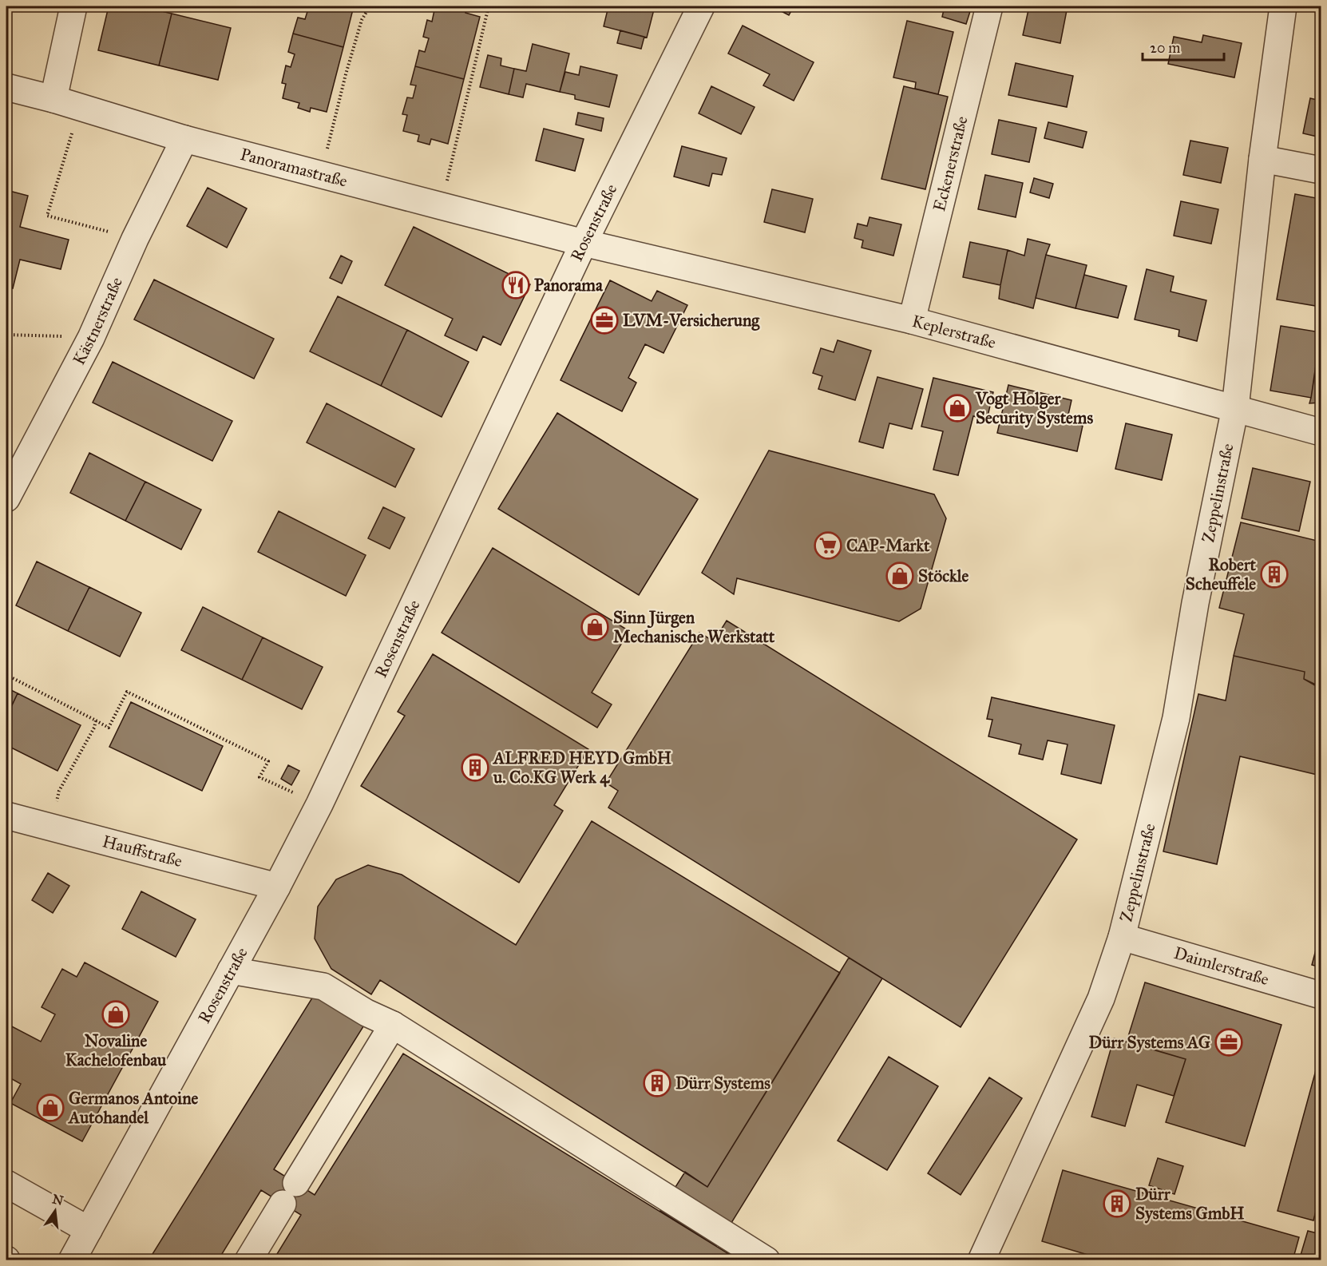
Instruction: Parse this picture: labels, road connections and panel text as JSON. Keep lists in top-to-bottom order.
{
  "streets": {
    "street": [
      "Eckenerstraße",
      "Panoramastraße",
      "Rosenstraße",
      "Kästnerstraße",
      "Keplerstraße",
      "Zeppelinstraße",
      "Hauffstraße",
      "Daimlerstraße"
    ]
  },
  "crossings": [
    ["Eckenerstraße", "Keplerstraße"],
    ["Panoramastraße", "Rosenstraße"],
    ["Panoramastraße", "Kästnerstraße"],
    ["Panoramastraße", "Keplerstraße"],
    ["Rosenstraße", "Keplerstraße"],
    ["Rosenstraße", "Hauffstraße"],
    ["Keplerstraße", "Zeppelinstraße"],
    ["Zeppelinstraße", "Daimlerstraße"]
  ],
  "places": {
    "restaurant": ["Panorama"],
    "office": ["LVM-Versicherung", "Dürr Systems AG"],
    "shop": [
      "Vogt Holger Security Systems",
      "Stöckle",
      "Sinn Jürgen Mechanische Werkstatt",
      "Novaline Kachelofenbau",
      "Germanos Antoine Autohandel"
    ],
    "supermarket": ["CAP-Markt"],
    "building": [
      "Robert Scheuffele",
      "ALFRED HEYD GmbH u. Co.KG Werk 4",
      "Dürr Systems",
      "Dürr Systems GmbH"
    ]
  },
  "scale_bar": "20 m",
  "north": "top"
}
